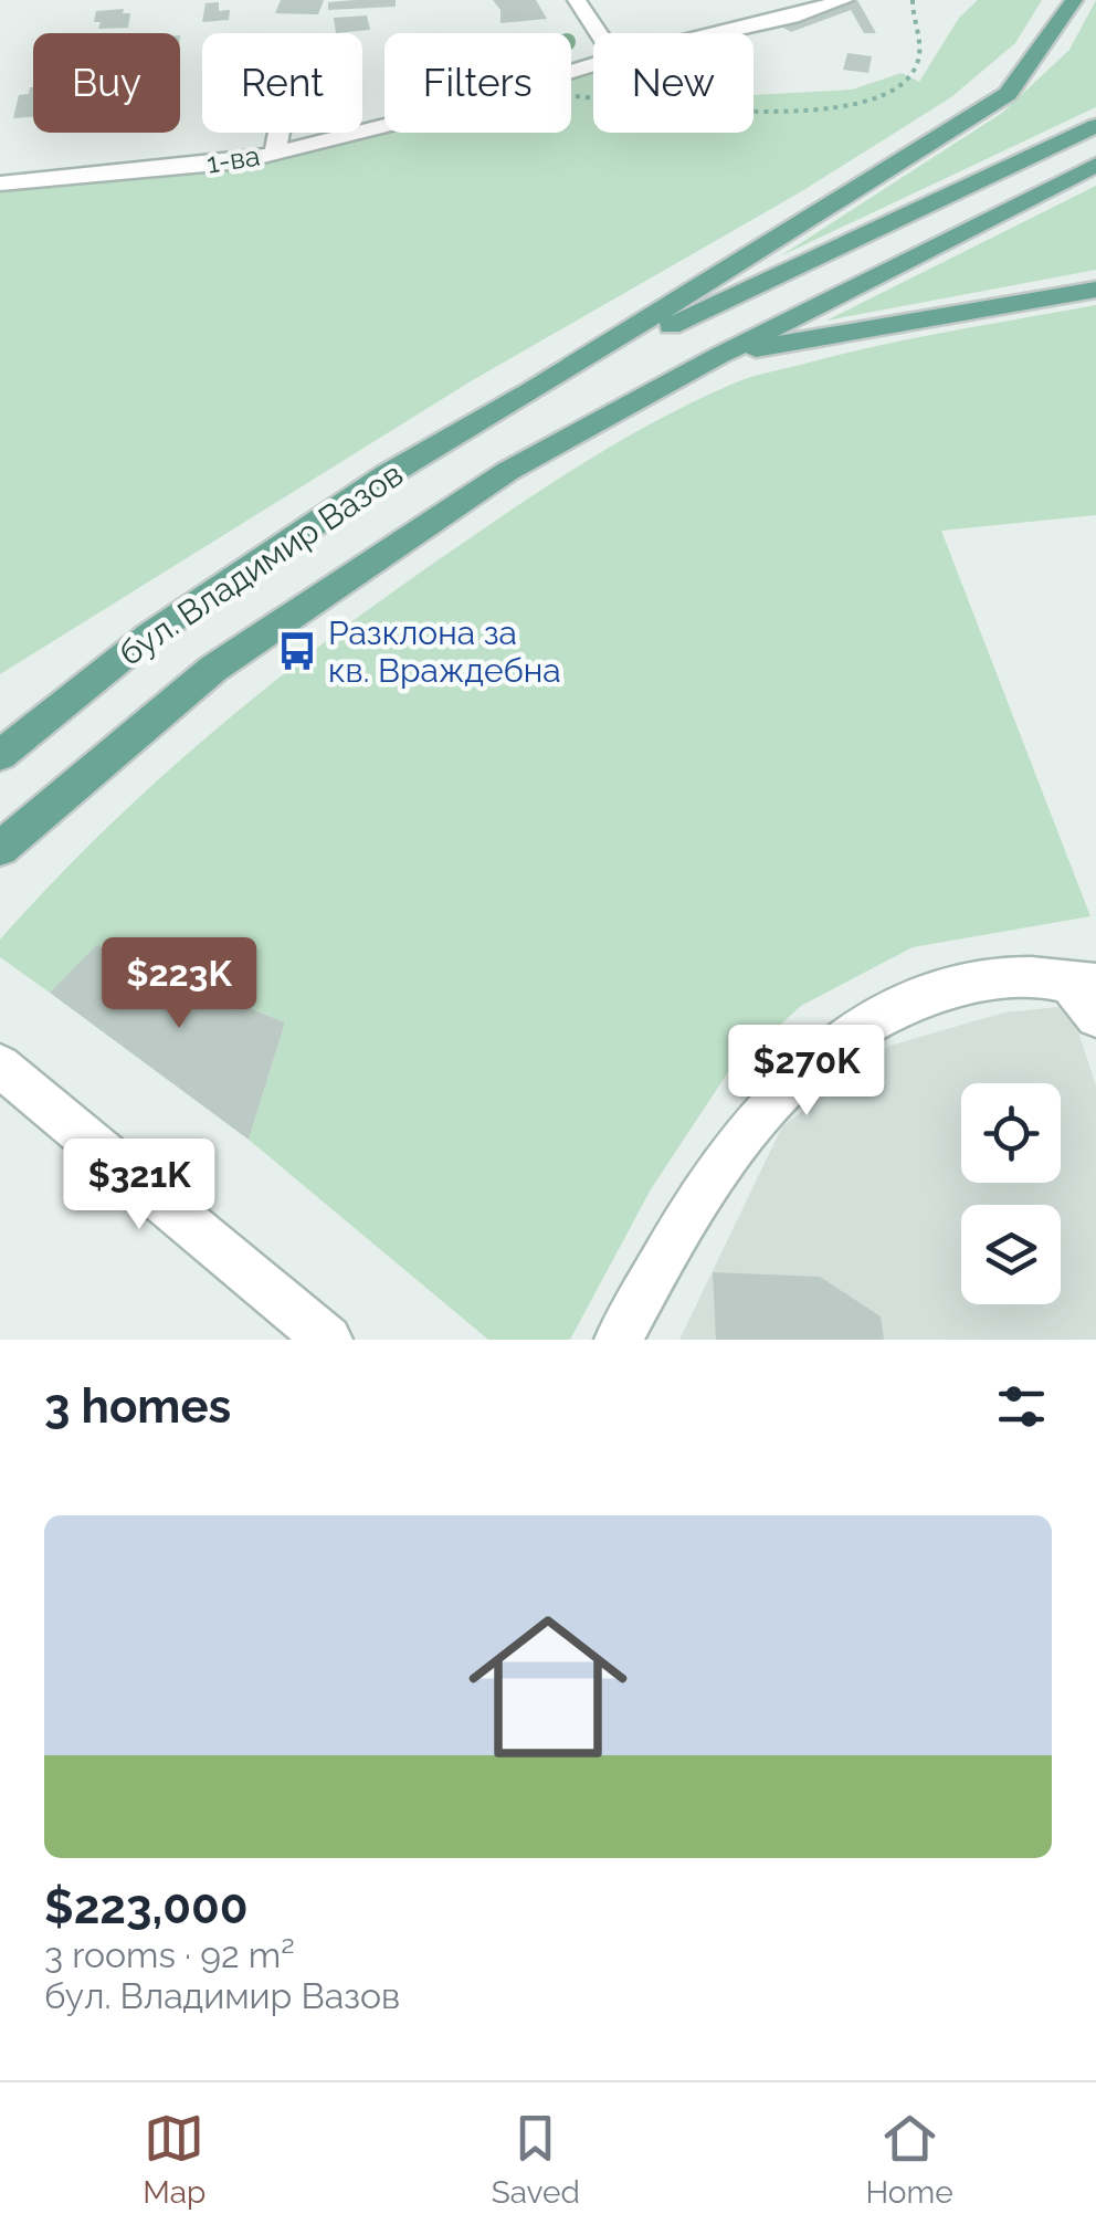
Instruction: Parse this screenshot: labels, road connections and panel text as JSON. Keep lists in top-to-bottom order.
{
  "streets": {
    "main road": ["бул. Владимир Вазов"],
    "street": ["1-ва"]
  },
  "places": {
    "bus stop": ["Разклона за кв. Враждебна"]
  },
  "page": {
    "chip": [
      "Buy",
      "Rent",
      "Filters",
      "New"
    ],
    "price": ["$223K", "$270K", "$321K"],
    "heading": "3 homes",
    "list": [
      {
        "name": "$223,000",
        "note": "3 rooms · 92 m² · бул. Владимир Вазов"
      }
    ],
    "tabs": ["Map", "Saved", "Home"]
  }
}
